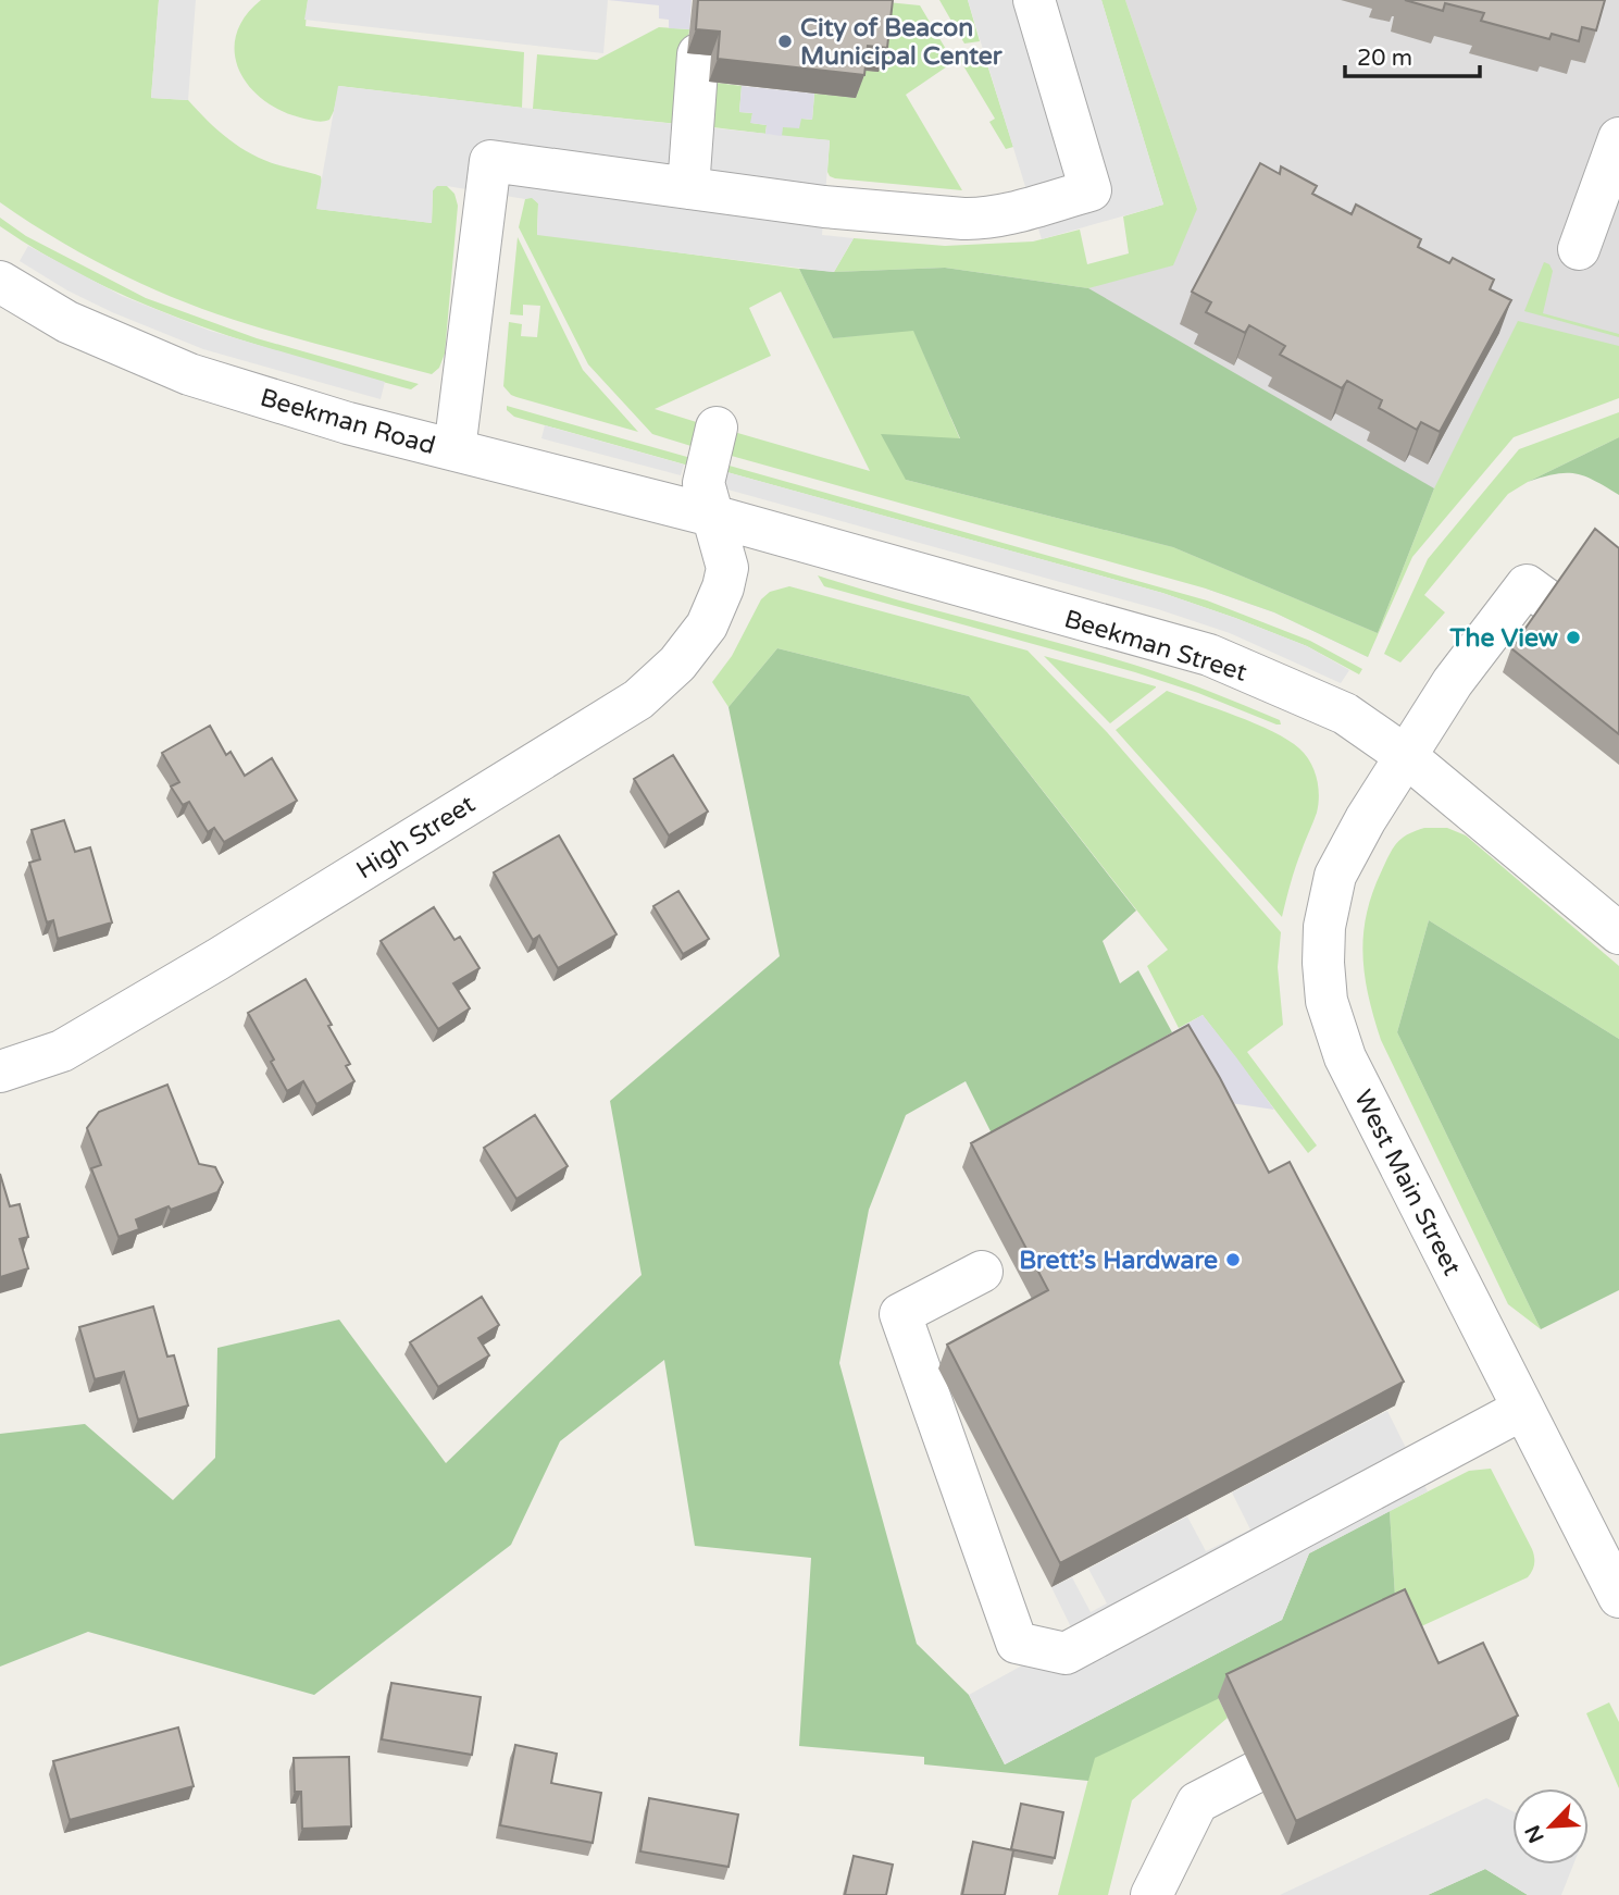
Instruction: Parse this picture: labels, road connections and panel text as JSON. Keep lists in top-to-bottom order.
{
  "streets": {
    "street": [
      "Beekman Road",
      "Beekman Street",
      "High Street",
      "West Main Street"
    ]
  },
  "crossings": [
    ["Beekman Road", "Beekman Street"],
    ["Beekman Road", "High Street"],
    ["Beekman Street", "High Street"],
    ["Beekman Street", "West Main Street"]
  ],
  "places": ["City of Beacon Municipal Center", "The View", "Brett’s Hardware"],
  "scale_bar": "20 m",
  "north": "bottom left"
}
